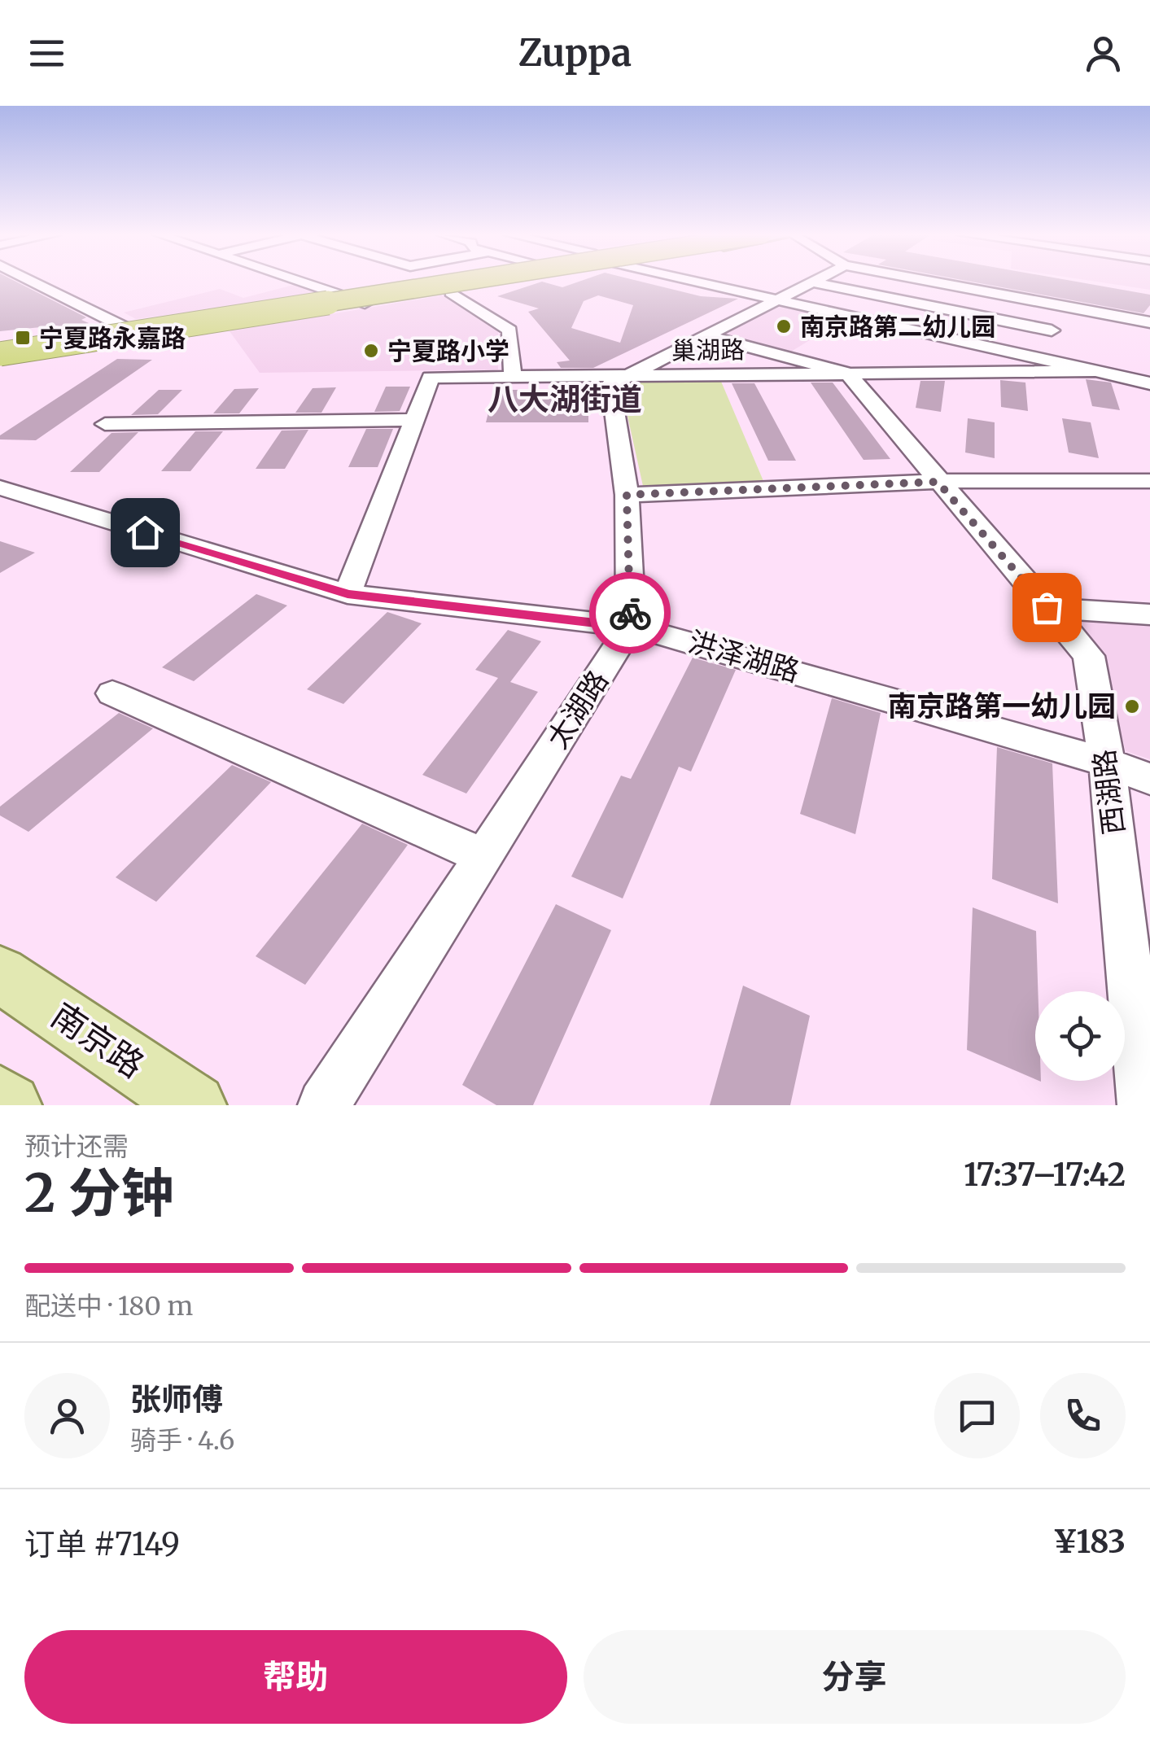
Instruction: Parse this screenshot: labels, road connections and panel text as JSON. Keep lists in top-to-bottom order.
{
  "streets": {
    "main road": ["南京路"],
    "street": [
      "巢湖路",
      "洪泽湖路",
      "太湖路",
      "西湖路"
    ]
  },
  "crossings": [
    ["巢湖路", "西湖路"],
    ["洪泽湖路", "太湖路"],
    ["洪泽湖路", "西湖路"]
  ],
  "districts": ["八大湖街道"],
  "places": {
    "other": ["南京路第二幼儿园", "宁夏路小学", "南京路第一幼儿园"],
    "transit": ["宁夏路永嘉路"]
  },
  "page": {
    "header": "Zuppa",
    "heading": ["2 分钟", "预计还需", "17:37–17:42"],
    "panel": [
      "张师傅",
      "骑手 · 4.6",
      "订单 #7149",
      "¥183"
    ],
    "bar": "配送中 · 180 m",
    "buttons": ["帮助", "分享"]
  }
}
